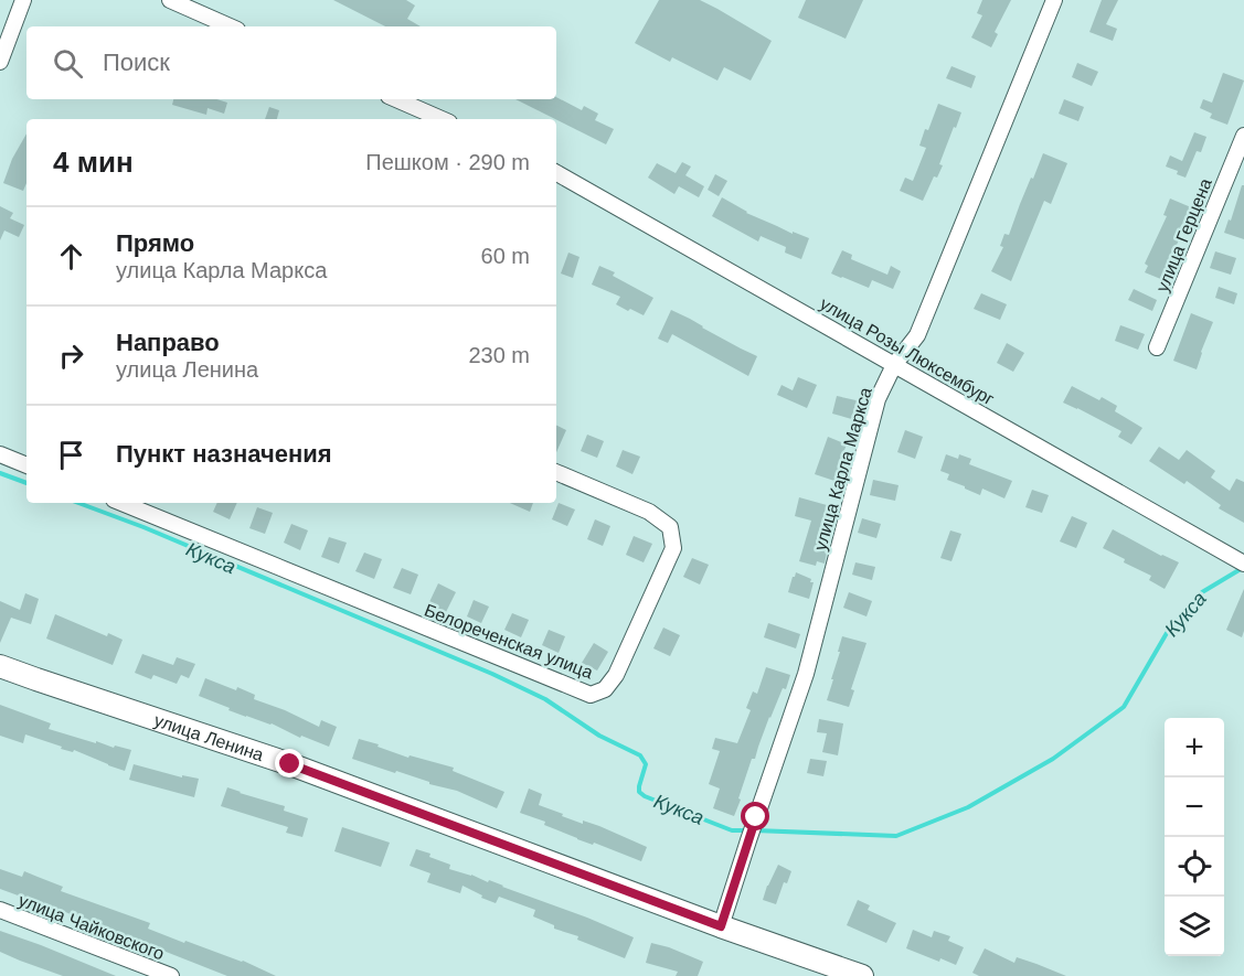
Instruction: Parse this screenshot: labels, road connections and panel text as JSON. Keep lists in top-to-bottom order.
{
  "streets": {
    "street": [
      "улица Герцена",
      "улица Розы Люксембург",
      "улица Карла Маркса",
      "Белореченская улица",
      "улица Ленина",
      "улица Чайковского"
    ]
  },
  "crossings": [
    ["улица Розы Люксембург", "улица Карла Маркса"],
    ["улица Карла Маркса", "улица Ленина"]
  ],
  "water": ["Кукса"],
  "page": {
    "search": "Поиск",
    "heading": ["4 мин", "Пешком · 290 m"],
    "list": [
      ["Прямо", "улица Карла Маркса", "60 m"],
      ["Направо", "улица Ленина", "230 m"],
      "Пункт назначения"
    ],
    "map_buttons": ["+", "−"]
  }
}
